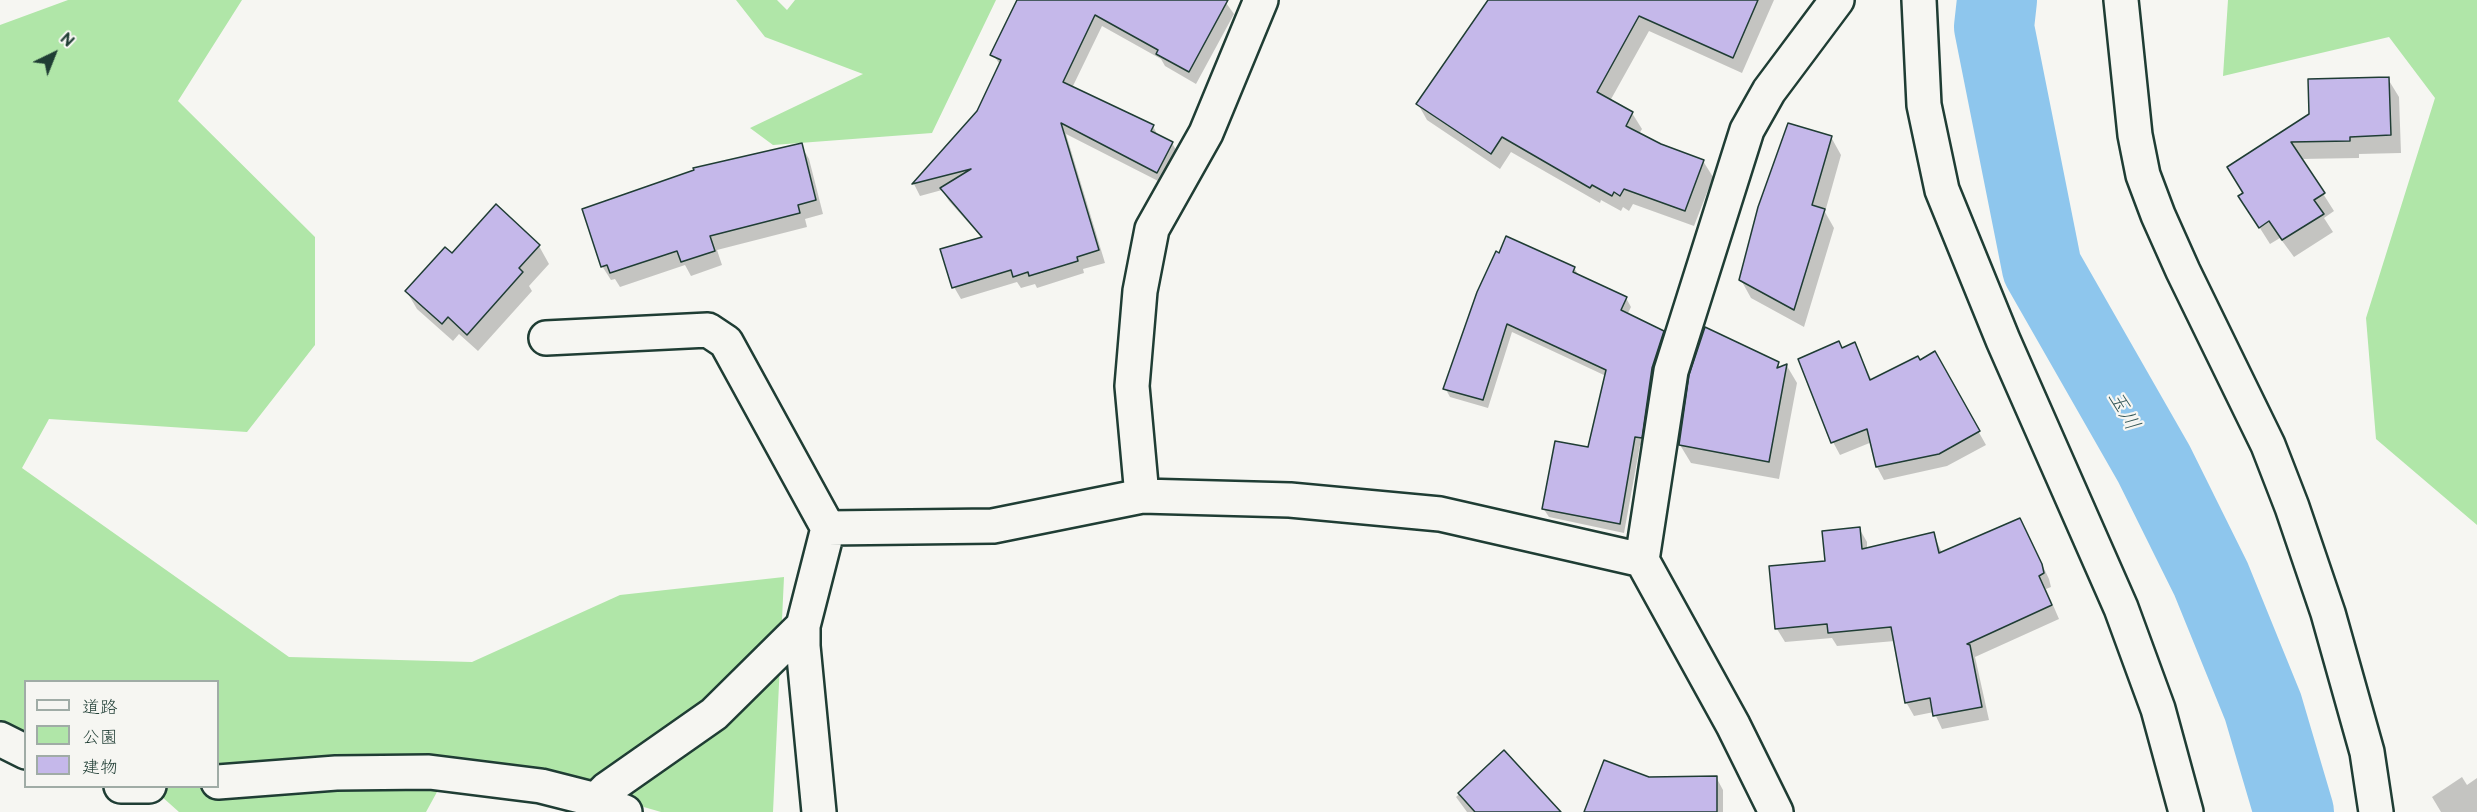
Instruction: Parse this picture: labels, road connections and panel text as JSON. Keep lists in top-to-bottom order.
{
  "water": ["玉川"],
  "legend": ["道路", "公園", "建物"],
  "north": "top right"
}
